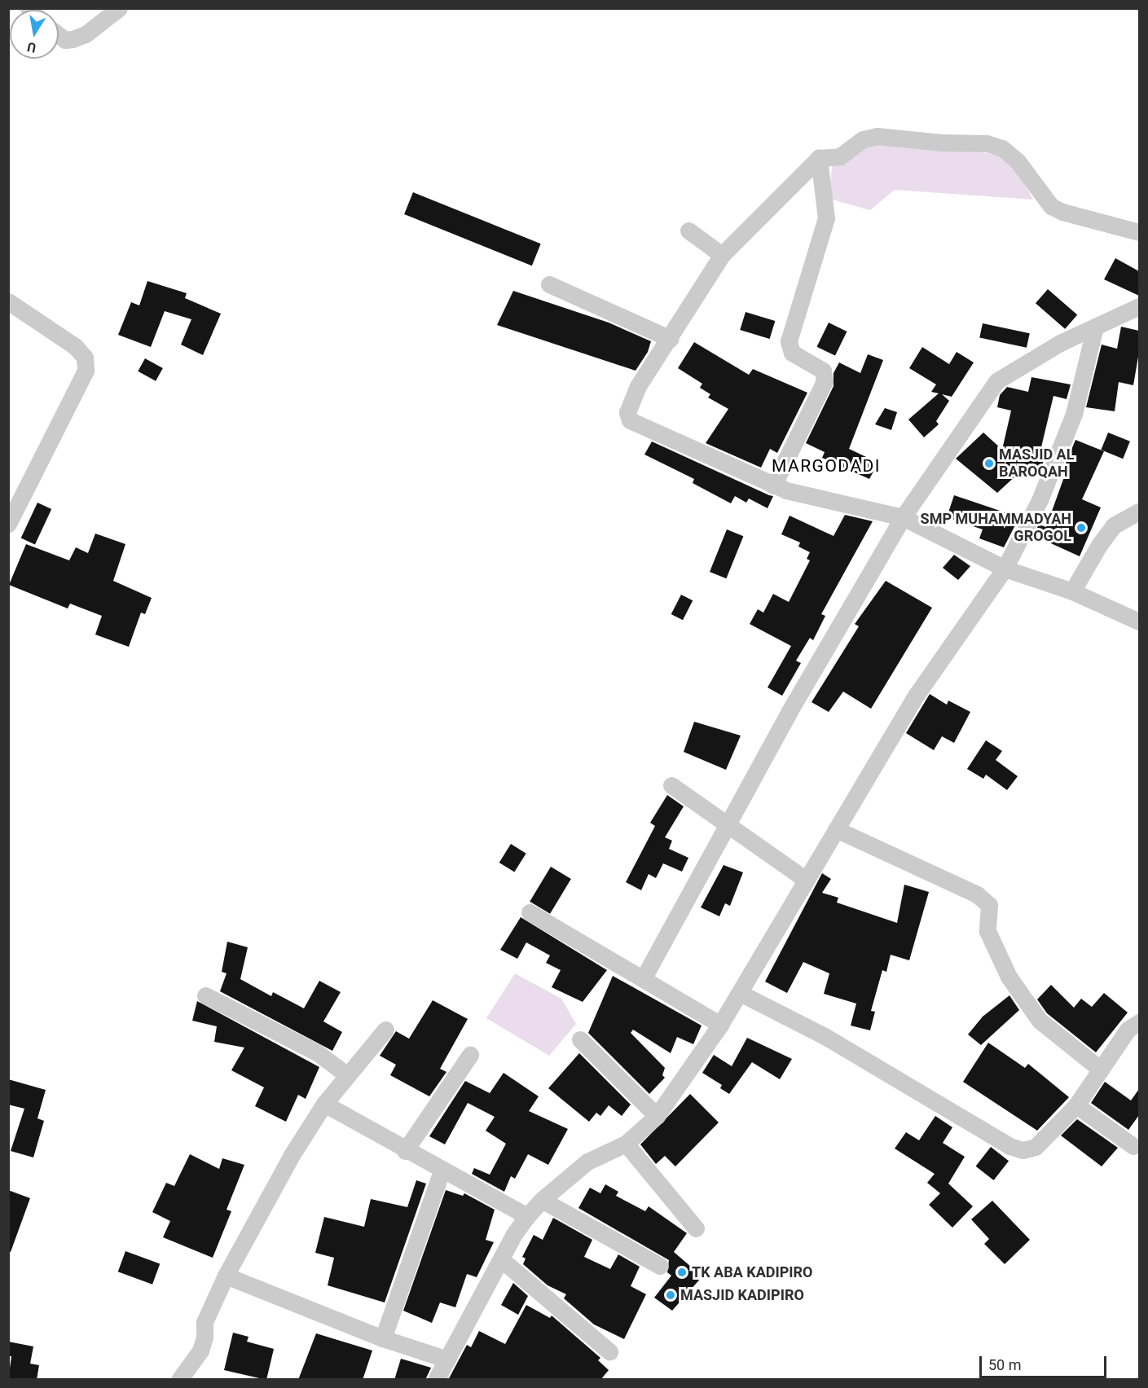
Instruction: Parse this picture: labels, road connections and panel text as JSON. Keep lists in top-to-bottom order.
{
  "districts": ["MARGODADI"],
  "places": [
    "MASJID AL BAROQAH",
    "SMP MUHAMMADYAH GROGOL",
    "TK ABA KADIPIRO",
    "MASJID KADIPIRO"
  ],
  "scale_bar": "50 m",
  "north": "bottom"
}
